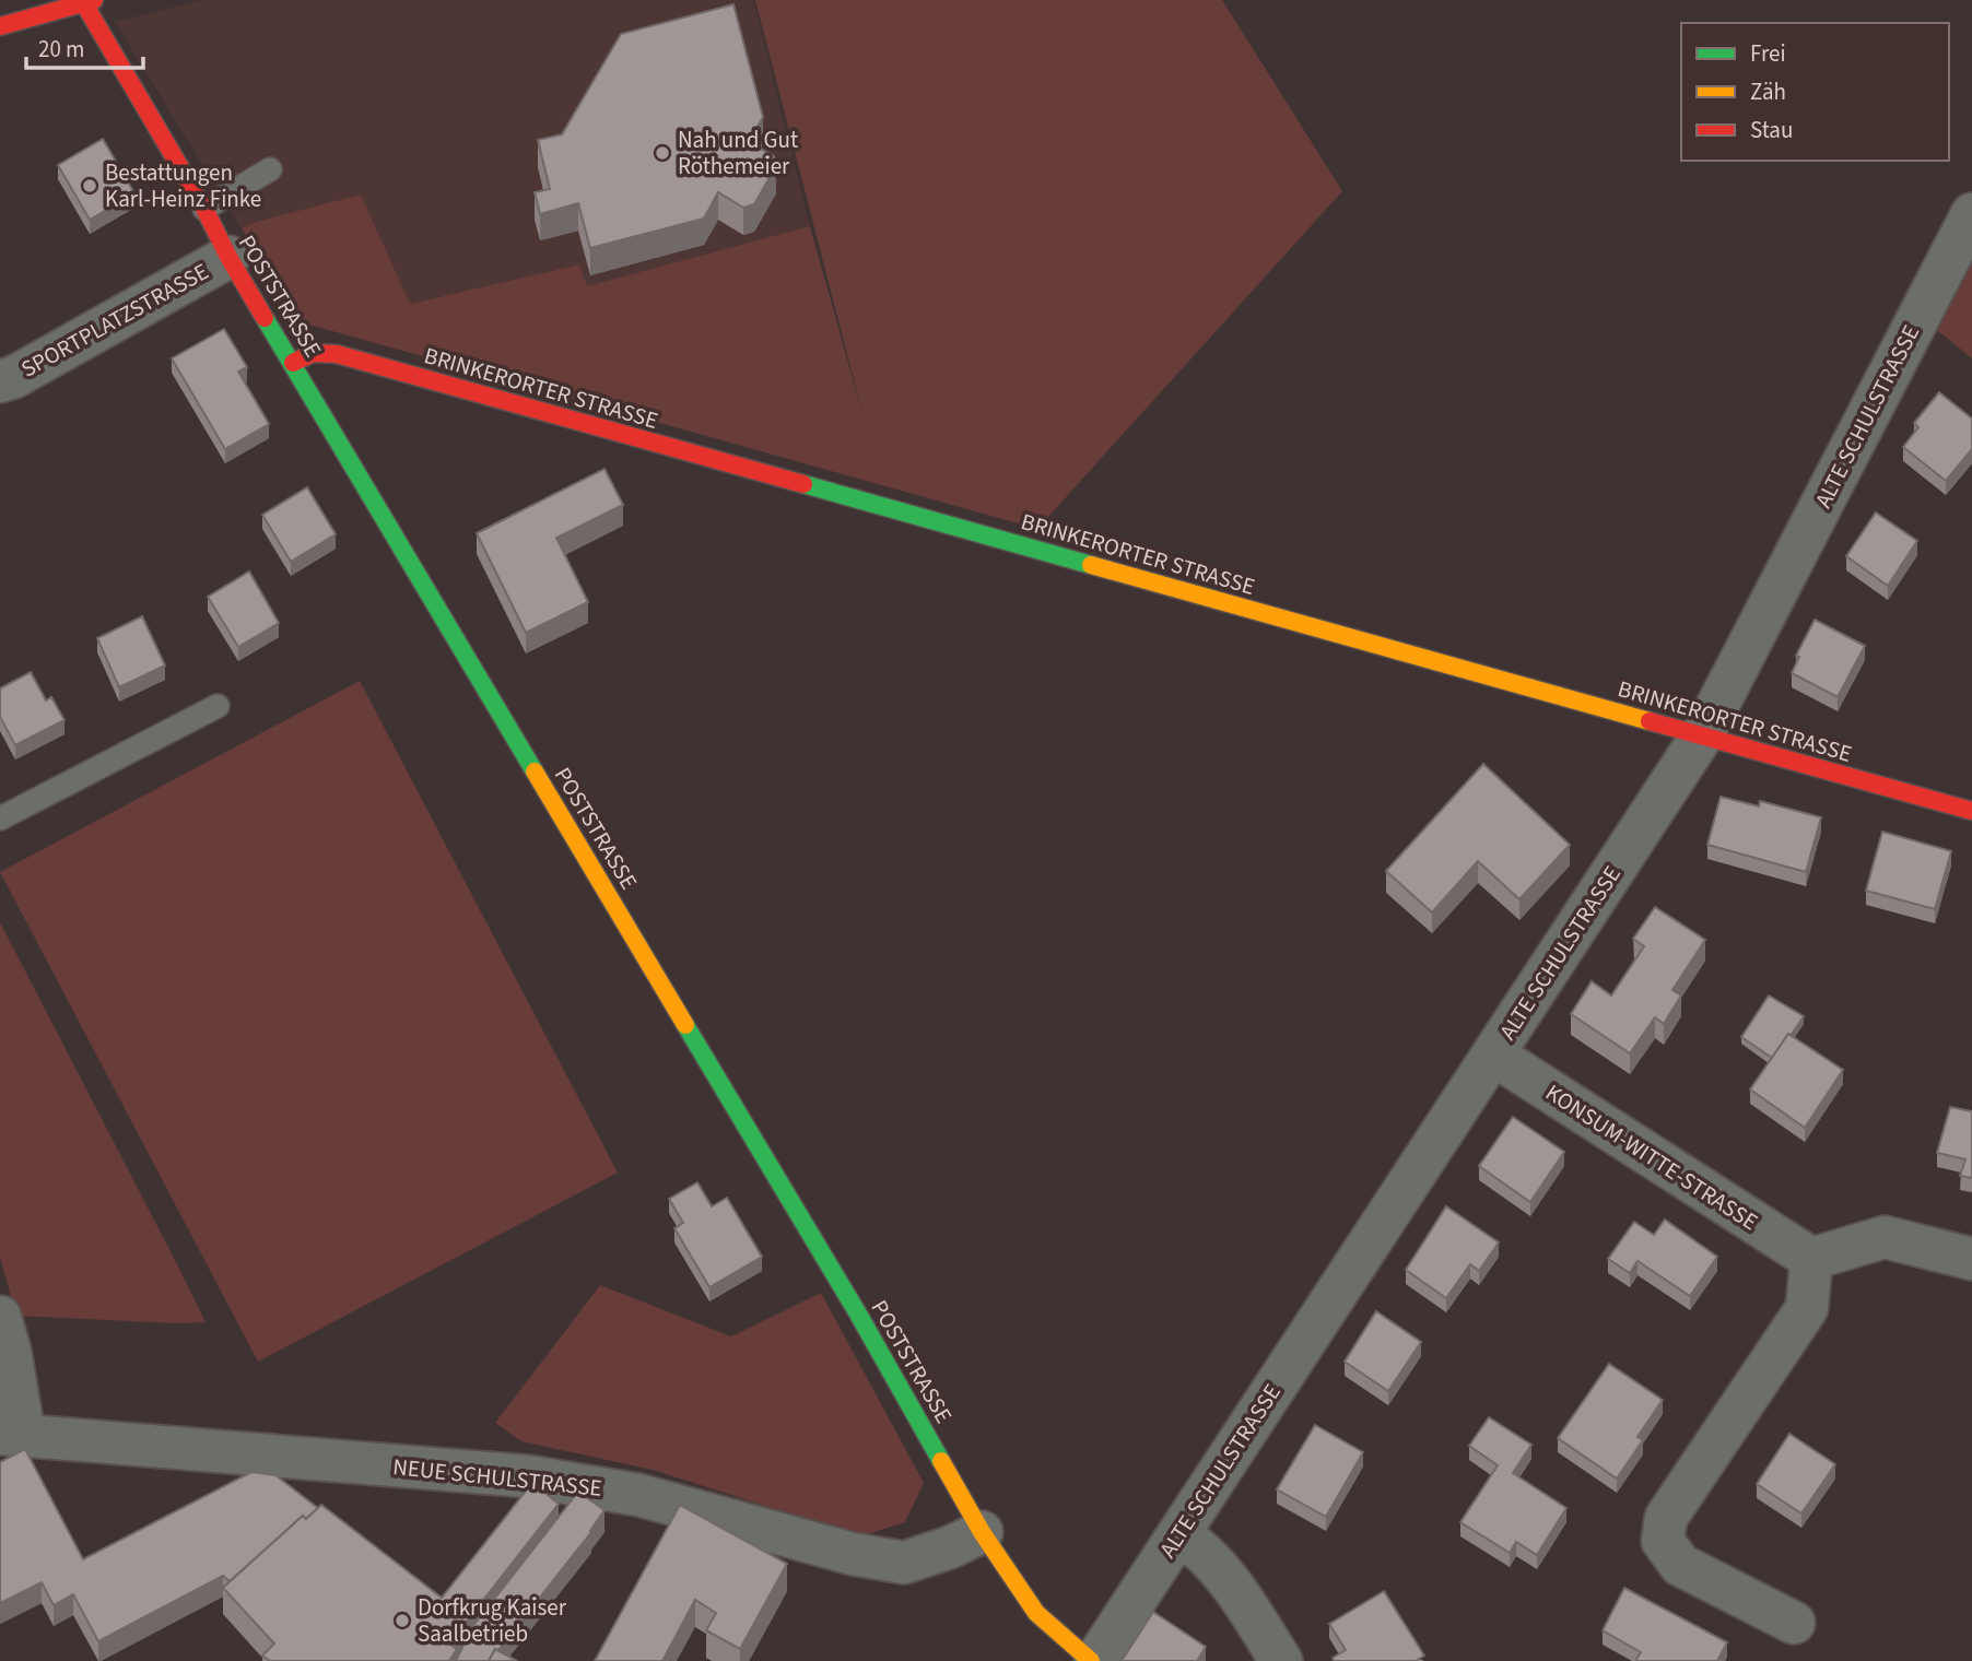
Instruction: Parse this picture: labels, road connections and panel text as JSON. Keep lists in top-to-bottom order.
{
  "streets": {
    "street": [
      "POSTSTRASSE",
      "SPORTPLATZSTRASSE",
      "BRINKERORTER STRASSE",
      "ALTE SCHULSTRASSE",
      "KONSUM-WITTE-STRASSE",
      "NEUE SCHULSTRASSE"
    ]
  },
  "crossings": [
    ["POSTSTRASSE", "SPORTPLATZSTRASSE"],
    ["POSTSTRASSE", "BRINKERORTER STRASSE"],
    ["POSTSTRASSE", "ALTE SCHULSTRASSE"],
    ["POSTSTRASSE", "NEUE SCHULSTRASSE"],
    ["BRINKERORTER STRASSE", "ALTE SCHULSTRASSE"],
    ["ALTE SCHULSTRASSE", "KONSUM-WITTE-STRASSE"]
  ],
  "places": ["Nah und Gut Röthemeier", "Bestattungen Karl-Heinz Finke", "Dorfkrug Kaiser Saalbetrieb"],
  "legend": ["Frei", "Zäh", "Stau"],
  "scale_bar": "20 m"
}
